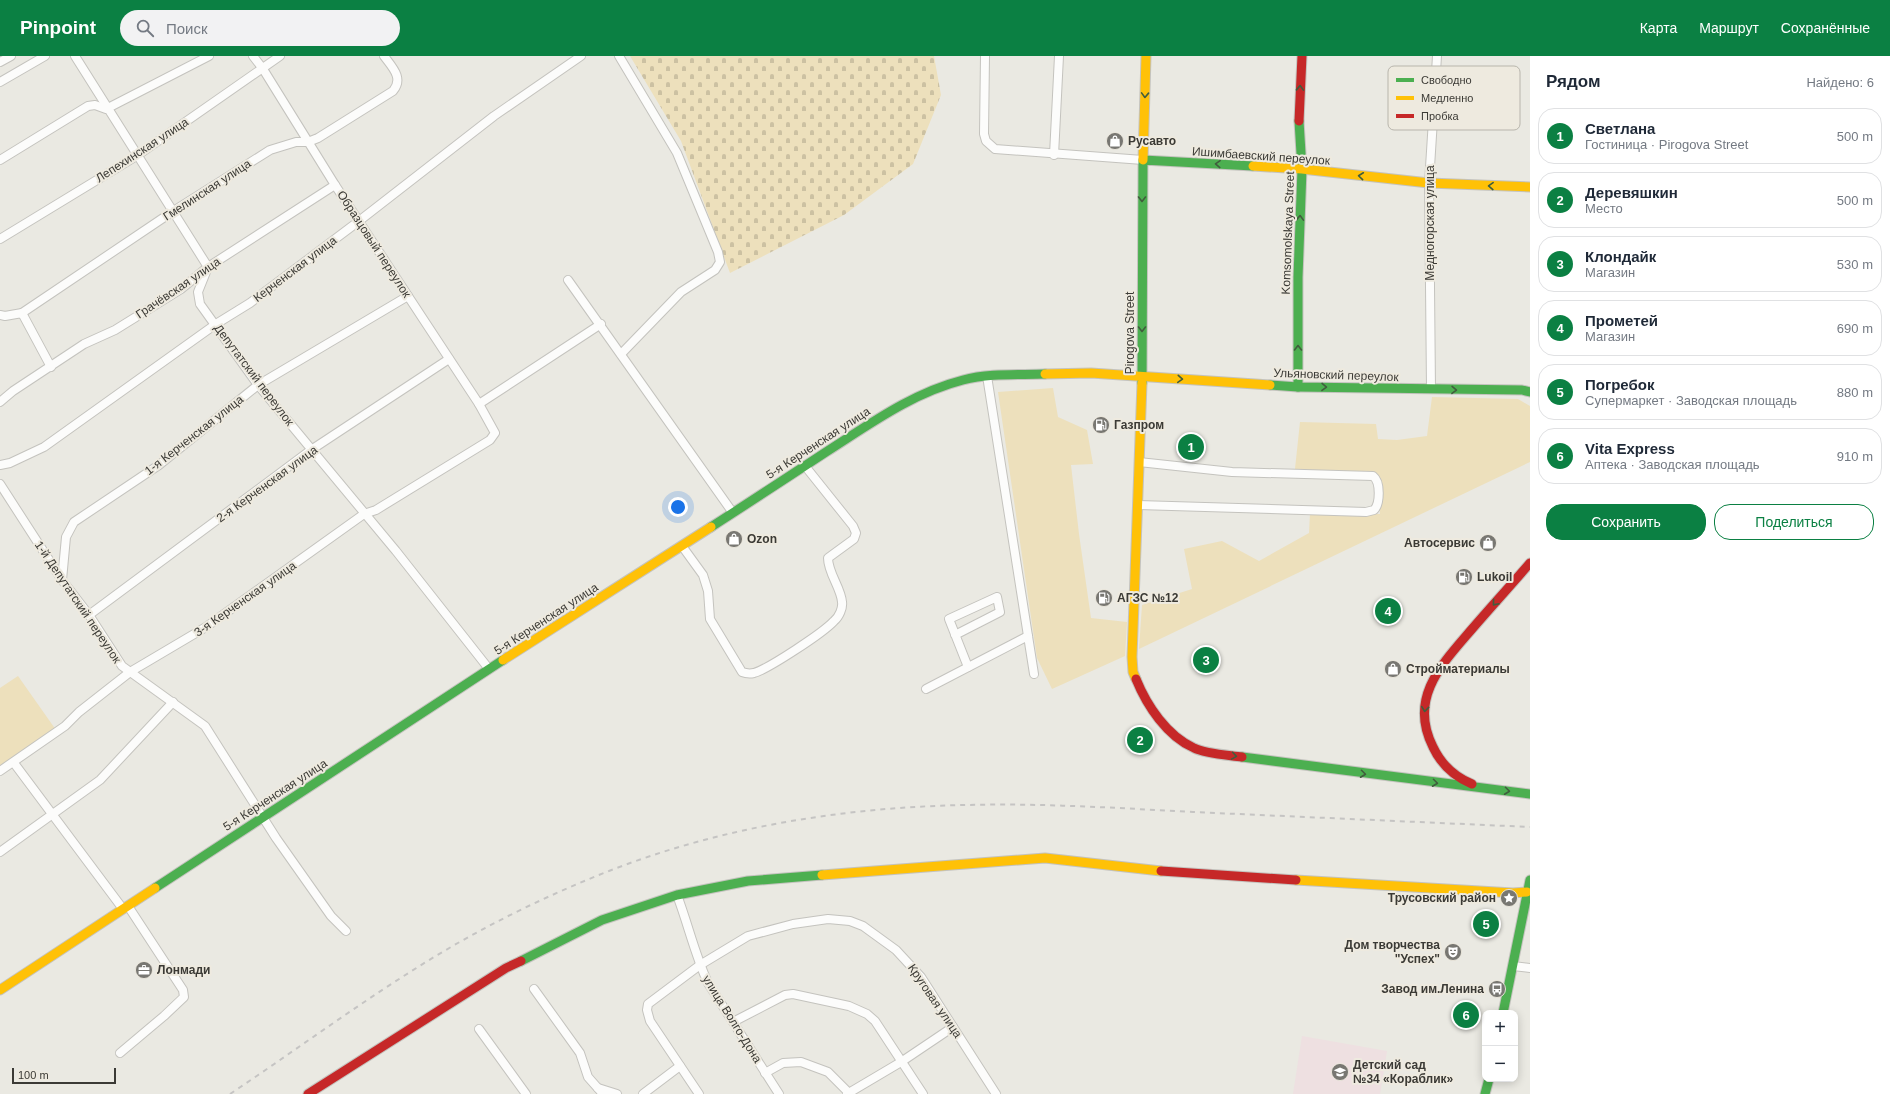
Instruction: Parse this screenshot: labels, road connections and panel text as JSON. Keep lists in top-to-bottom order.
{
  "streets": {
    "main road": [
      "Ишимбаевский переулок",
      "Komsomolskaya Street",
      "Pirogova Street",
      "Ульяновский переулок",
      "5-я Керченская улица"
    ],
    "street": [
      "Лепехинская улица",
      "Гмелинская улица",
      "Медногорская улица",
      "Образцовый переулок",
      "Керченская улица",
      "Грачёвская улица",
      "Депутатский переулок",
      "1-я Керченская улица",
      "2-я Керченская улица",
      "3-я Керченская улица",
      "1-й Депутатский переулок",
      "Круговая улица",
      "улица Волго-Дона"
    ]
  },
  "crossings": [
    ["Лепехинская улица", "Образцовый переулок"],
    ["Ишимбаевский переулок", "Медногорская улица"],
    ["Ишимбаевский переулок", "Komsomolskaya Street"],
    ["Ишимбаевский переулок", "Pirogova Street"],
    ["Гмелинская улица", "Образцовый переулок"],
    ["Медногорская улица", "Ульяновский переулок"],
    ["Komsomolskaya Street", "Ульяновский переулок"],
    ["Образцовый переулок", "Керченская улица"],
    ["Образцовый переулок", "Грачёвская улица"],
    ["Образцовый переулок", "1-я Керченская улица"],
    ["Образцовый переулок", "2-я Керченская улица"],
    ["Образцовый переулок", "3-я Керченская улица"],
    ["Керченская улица", "Депутатский переулок"],
    ["Грачёвская улица", "Депутатский переулок"],
    ["Pirogova Street", "Ульяновский переулок"],
    ["Pirogova Street", "5-я Керченская улица"],
    ["Депутатский переулок", "1-я Керченская улица"],
    ["Депутатский переулок", "5-я Керченская улица"],
    ["Депутатский переулок", "2-я Керченская улица"],
    ["Депутатский переулок", "3-я Керченская улица"],
    ["Ульяновский переулок", "5-я Керченская улица"],
    ["1-я Керченская улица", "1-й Депутатский переулок"],
    ["5-я Керченская улица", "1-й Депутатский переулок"],
    ["2-я Керченская улица", "1-й Депутатский переулок"],
    ["3-я Керченская улица", "1-й Депутатский переулок"],
    ["Круговая улица", "улица Волго-Дона"]
  ],
  "one_way": ["Ишимбаевский переулок", "Komsomolskaya Street", "Ульяновский переулок"],
  "places": {
    "shop": [
      "Русавто",
      "Ozon",
      "Автосервис",
      "Стройматериалы"
    ],
    "fuel station": ["Газпром", "Lukoil", "АГЗС №12"],
    "place": ["Трусовский район"],
    "theatre": ["Дом творчества \"Успех\""],
    "office": ["Лонмади"],
    "bus stop": ["Завод им.Ленина"],
    "school or university": ["Детский сад №34 «Кораблик»"]
  },
  "legend": ["Свободно", "Медленно", "Пробка"],
  "scale_bar": "100 m",
  "page": {
    "header": "Pinpoint",
    "search": "Поиск",
    "nav": ["Карта", "Маршрут", "Сохранённые"],
    "heading": ["Рядом", "Найдено: 6"],
    "list": [
      {
        "mark": "1",
        "name": "Светлана",
        "note": "Гостиница · Pirogova Street",
        "value": "500 m"
      },
      {
        "mark": "2",
        "name": "Деревяшкин",
        "note": "Место",
        "value": "500 m"
      },
      {
        "mark": "3",
        "name": "Клондайк",
        "note": "Магазин",
        "value": "530 m"
      },
      {
        "mark": "4",
        "name": "Прометей",
        "note": "Магазин",
        "value": "690 m"
      },
      {
        "mark": "5",
        "name": "Погребок",
        "note": "Супермаркет · Заводская площадь",
        "value": "880 m"
      },
      {
        "mark": "6",
        "name": "Vita Express",
        "note": "Аптека · Заводская площадь",
        "value": "910 m"
      }
    ],
    "pins": [
      "1",
      "4",
      "3",
      "2",
      "5",
      "6"
    ],
    "buttons": ["Сохранить", "Поделиться"],
    "map_buttons": ["+", "−"],
    "scale": "100 m"
  }
}
